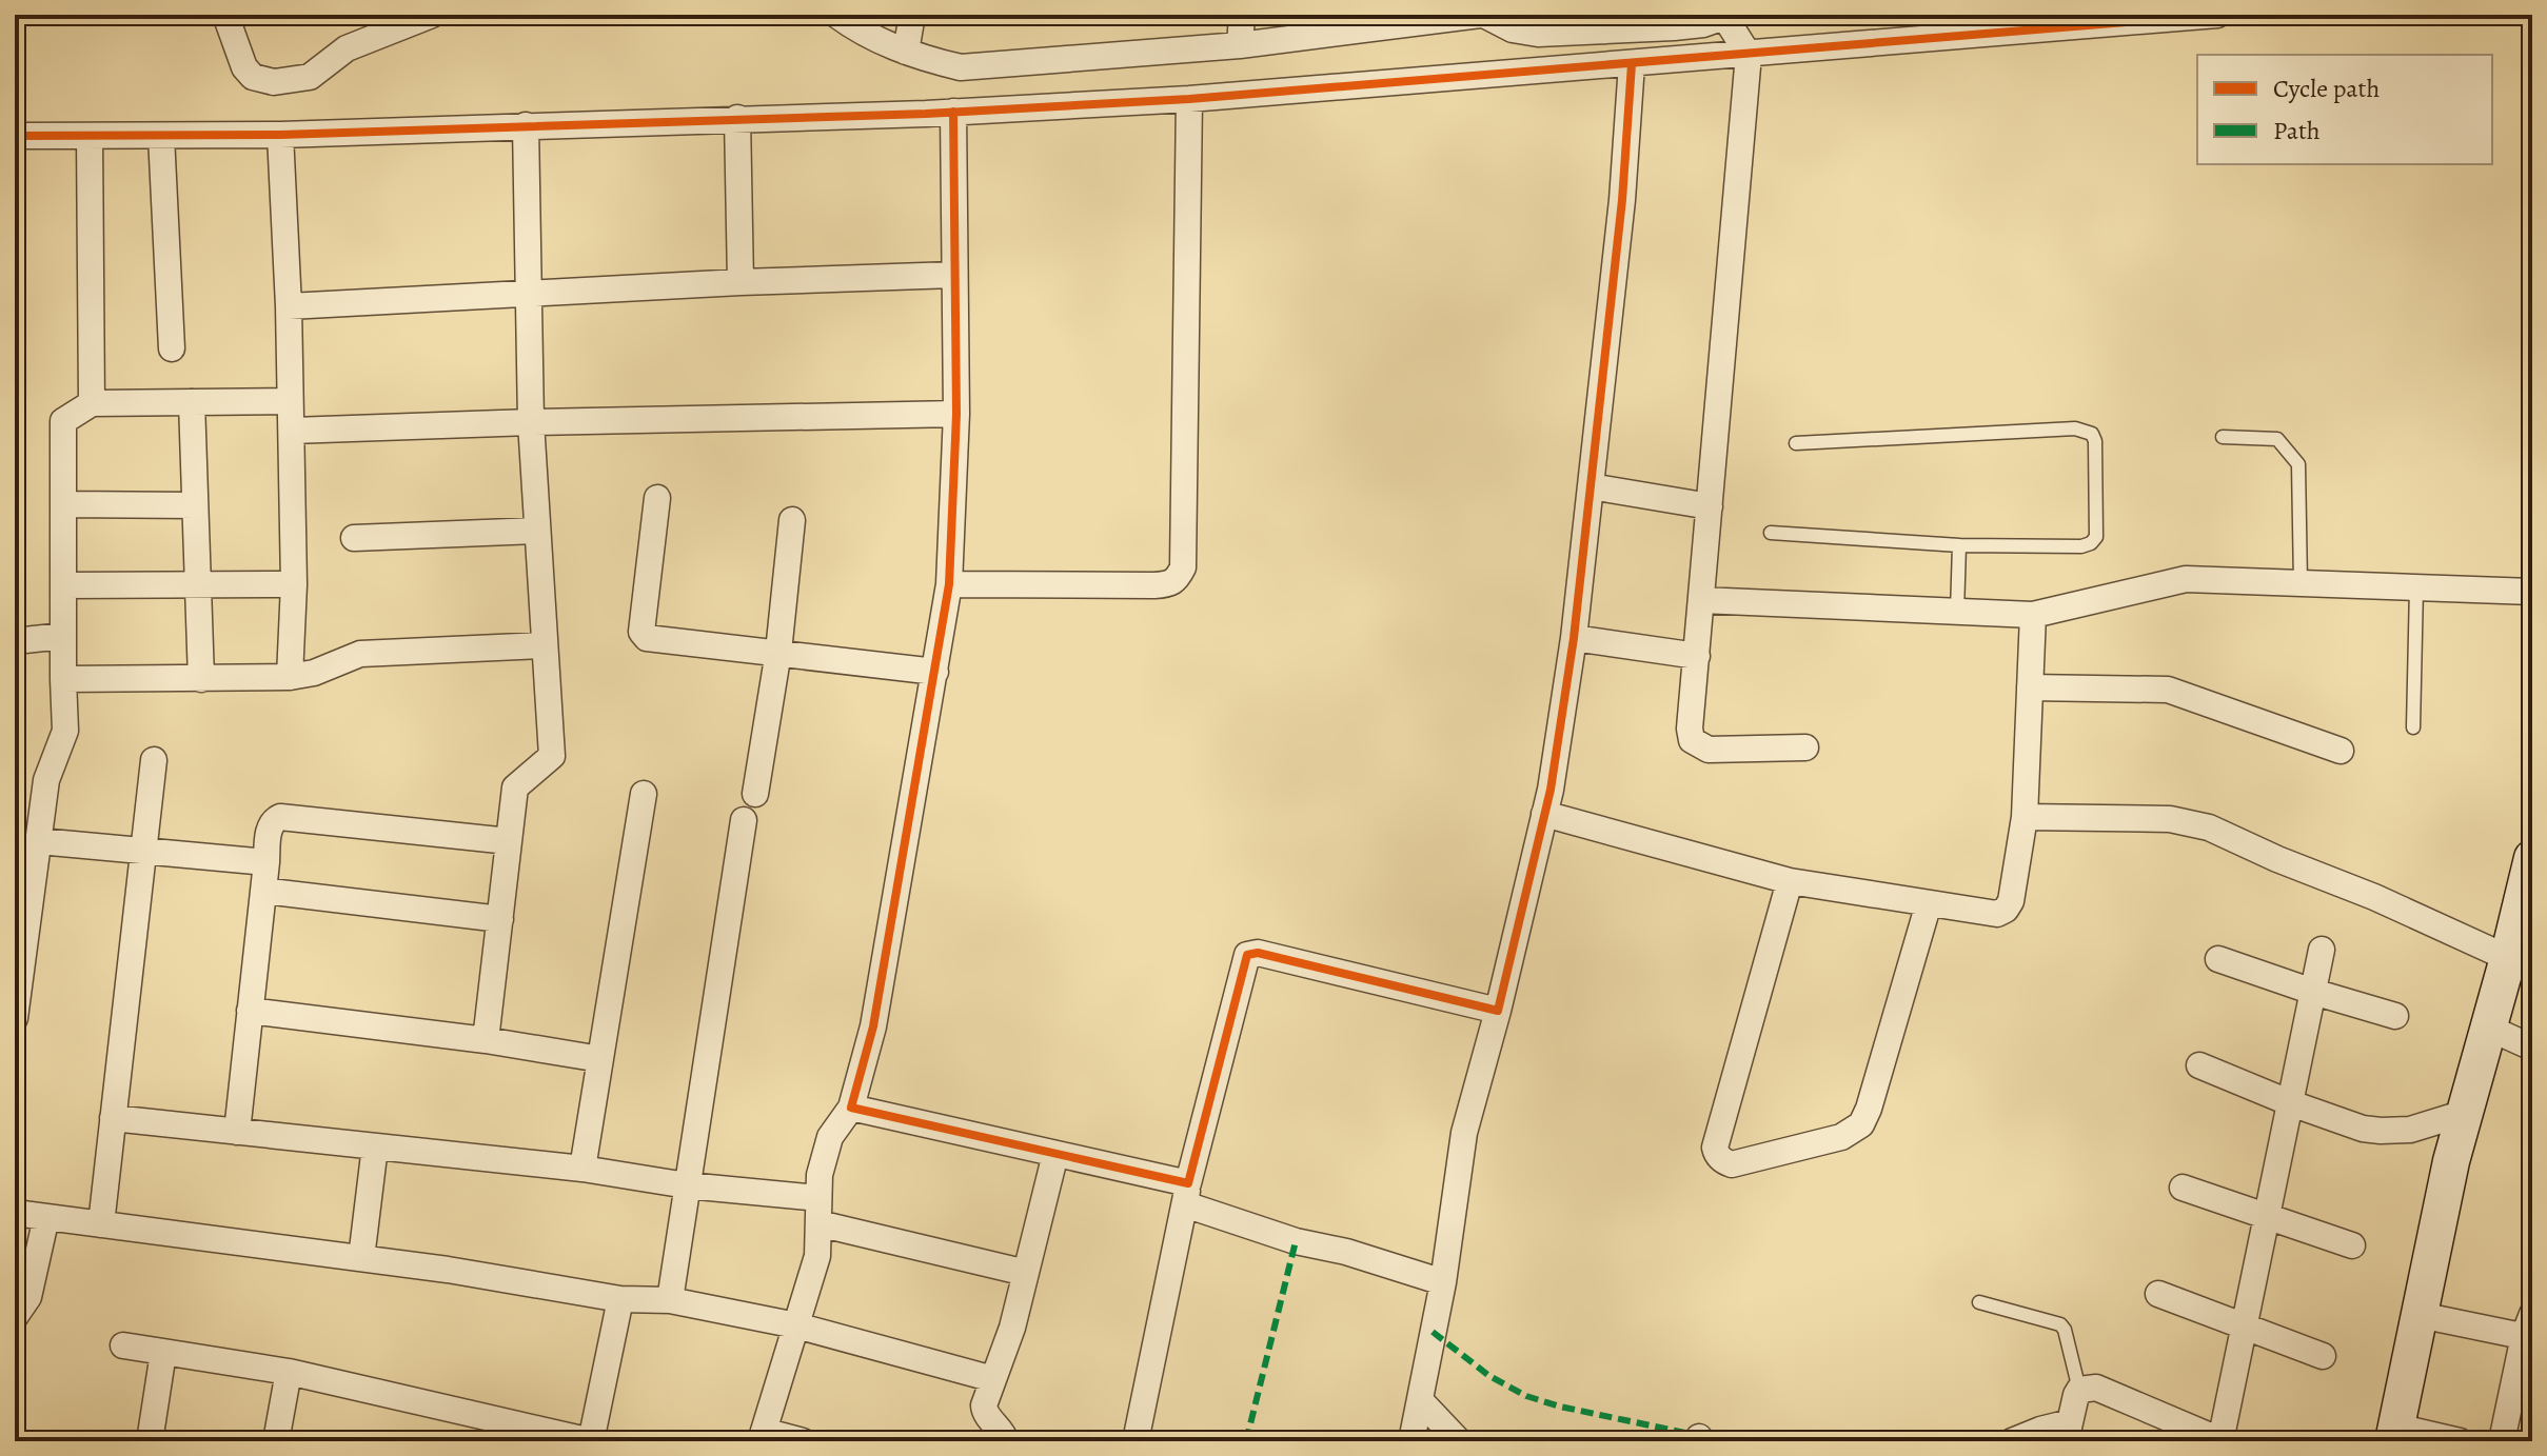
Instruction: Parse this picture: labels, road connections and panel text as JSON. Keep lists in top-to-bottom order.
{
  "legend": ["Cycle path", "Path"]
}
